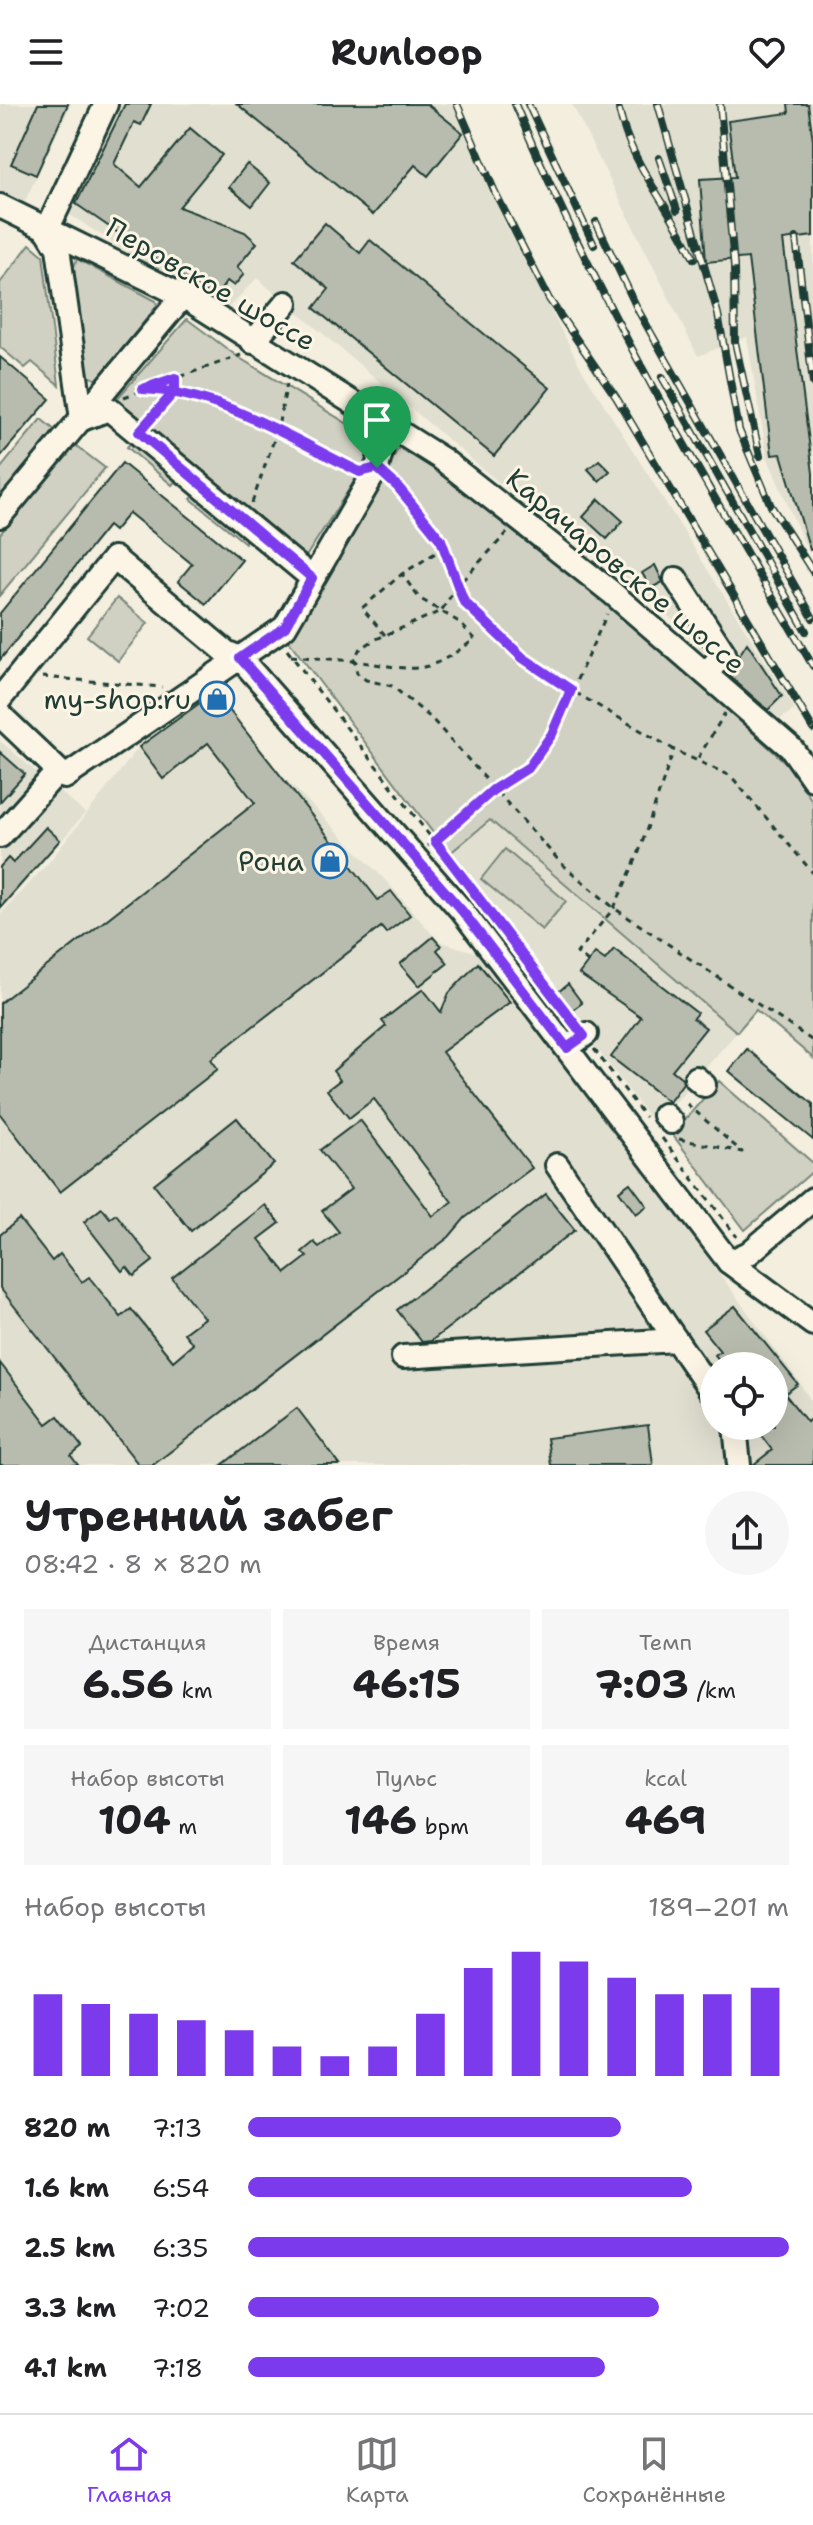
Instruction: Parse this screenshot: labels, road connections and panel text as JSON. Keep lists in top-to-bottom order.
{
  "streets": {
    "street": ["Перовское шоссе", "Карачаровское шоссе"]
  },
  "crossings": [
    ["Перовское шоссе", "Карачаровское шоссе"]
  ],
  "places": {
    "shop": ["my-shop.ru", "Рона"]
  },
  "page": {
    "header": "Runloop",
    "heading": ["Утренний забег", "08:42 · 8 × 820 m"],
    "stats": [
      ["Дистанция", "6.56 km"],
      ["Время", "46:15"],
      ["Темп", "7:03 /km"],
      ["Набор высоты", "104 m"],
      ["Пульс", "146 bpm"],
      ["kcal", "469"]
    ],
    "chart": ["Набор высоты", "189–201 m"],
    "list": [
      {
        "name": "820 m",
        "note": "7:13"
      },
      {
        "name": "1.6 km",
        "note": "6:54"
      },
      {
        "name": "2.5 km",
        "note": "6:35"
      },
      {
        "name": "3.3 km",
        "note": "7:02"
      },
      {
        "name": "4.1 km",
        "note": "7:18"
      }
    ],
    "tabs": ["Главная", "Карта", "Сохранённые"]
  }
}
